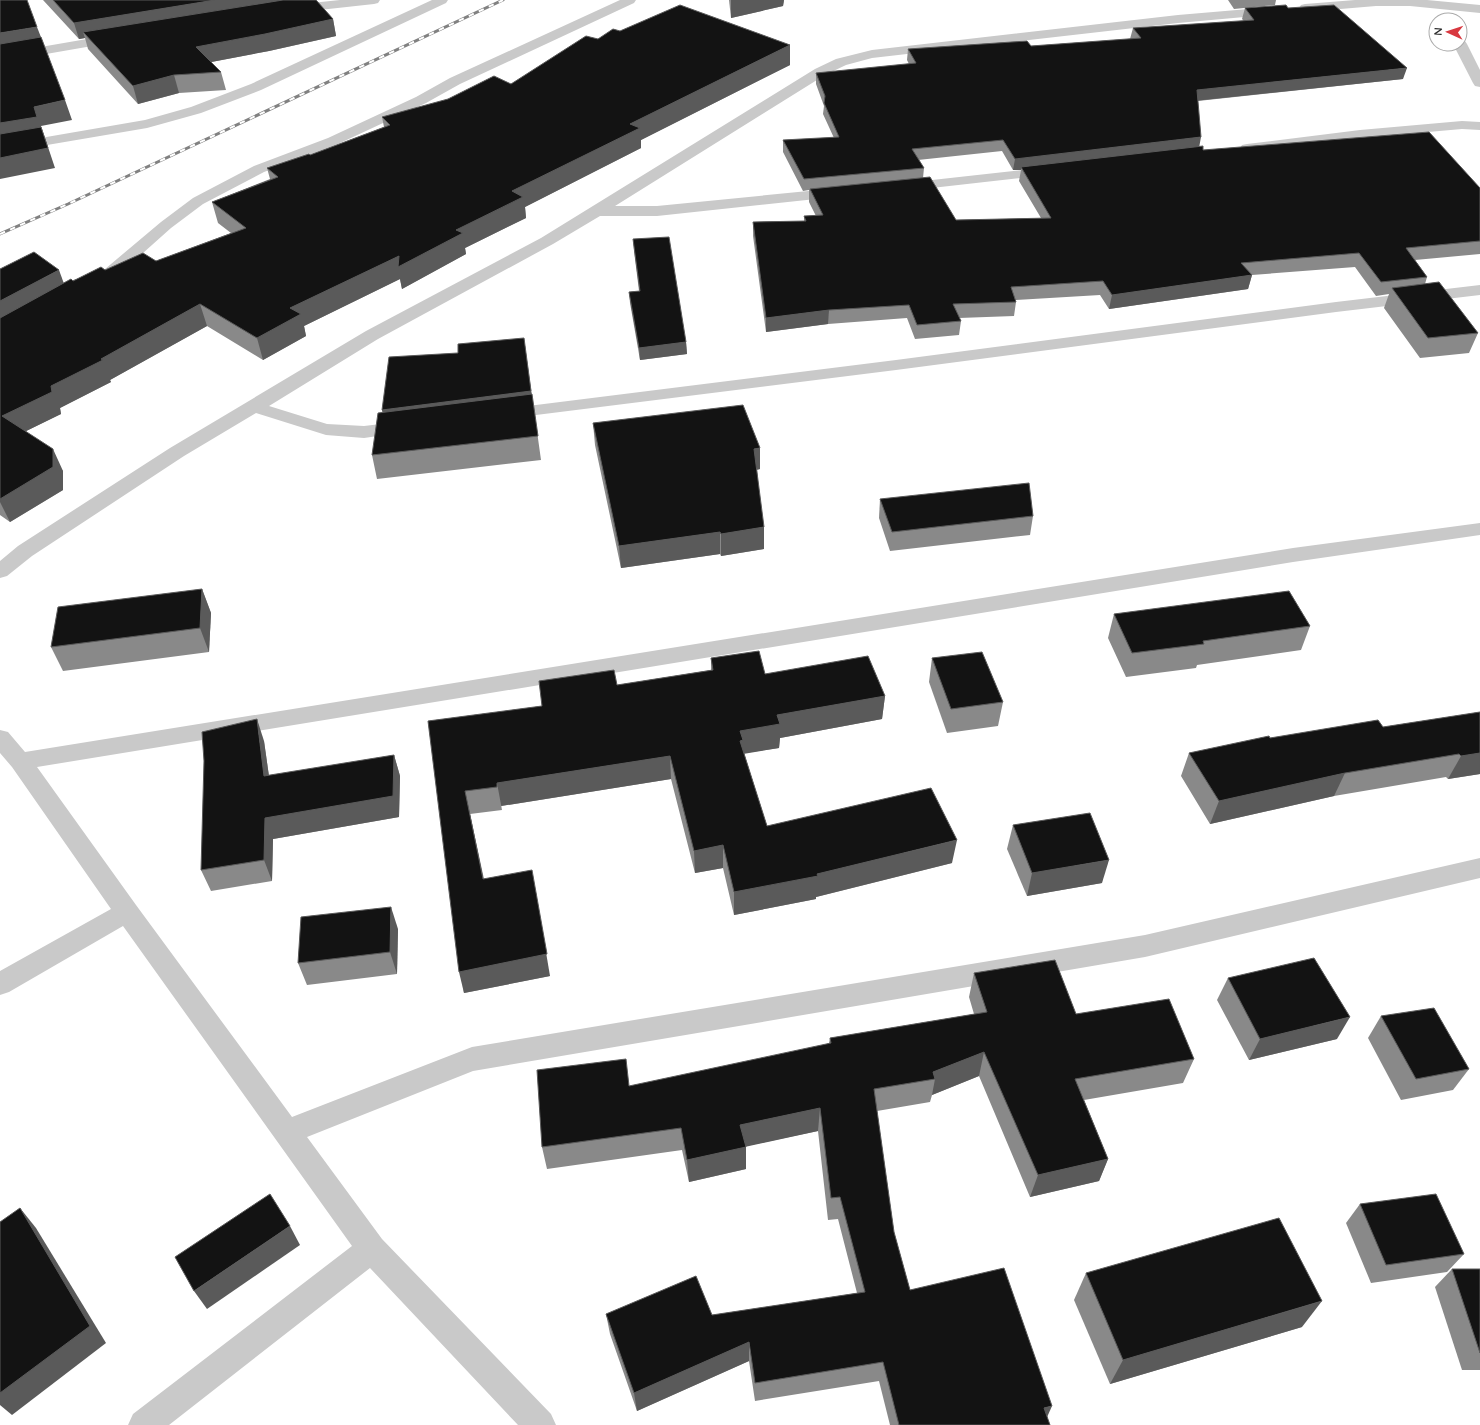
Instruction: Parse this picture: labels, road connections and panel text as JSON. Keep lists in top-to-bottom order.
{
  "north": "left"
}
